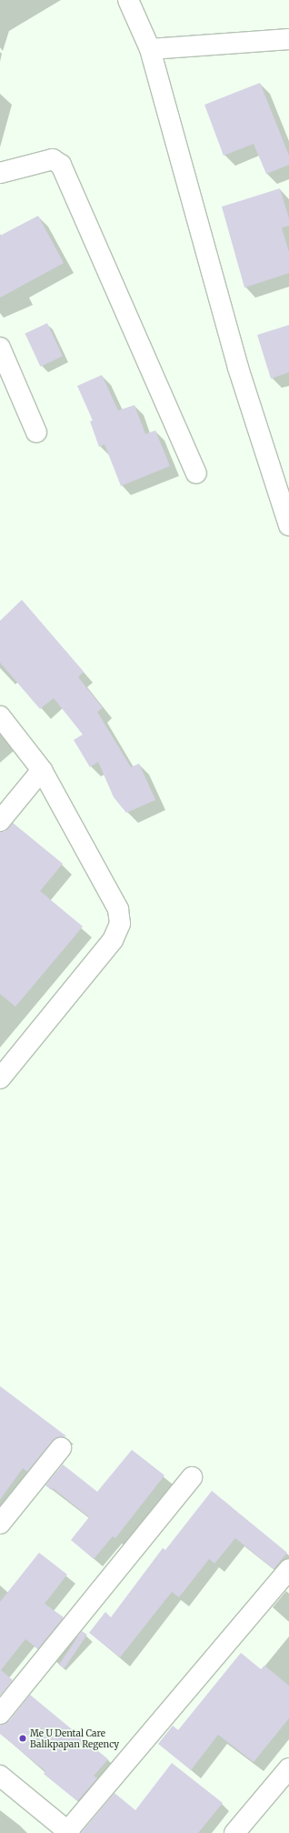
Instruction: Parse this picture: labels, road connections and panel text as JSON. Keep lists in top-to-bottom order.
{
  "places": ["Me U Dental Care Balikpapan Regency"]
}
